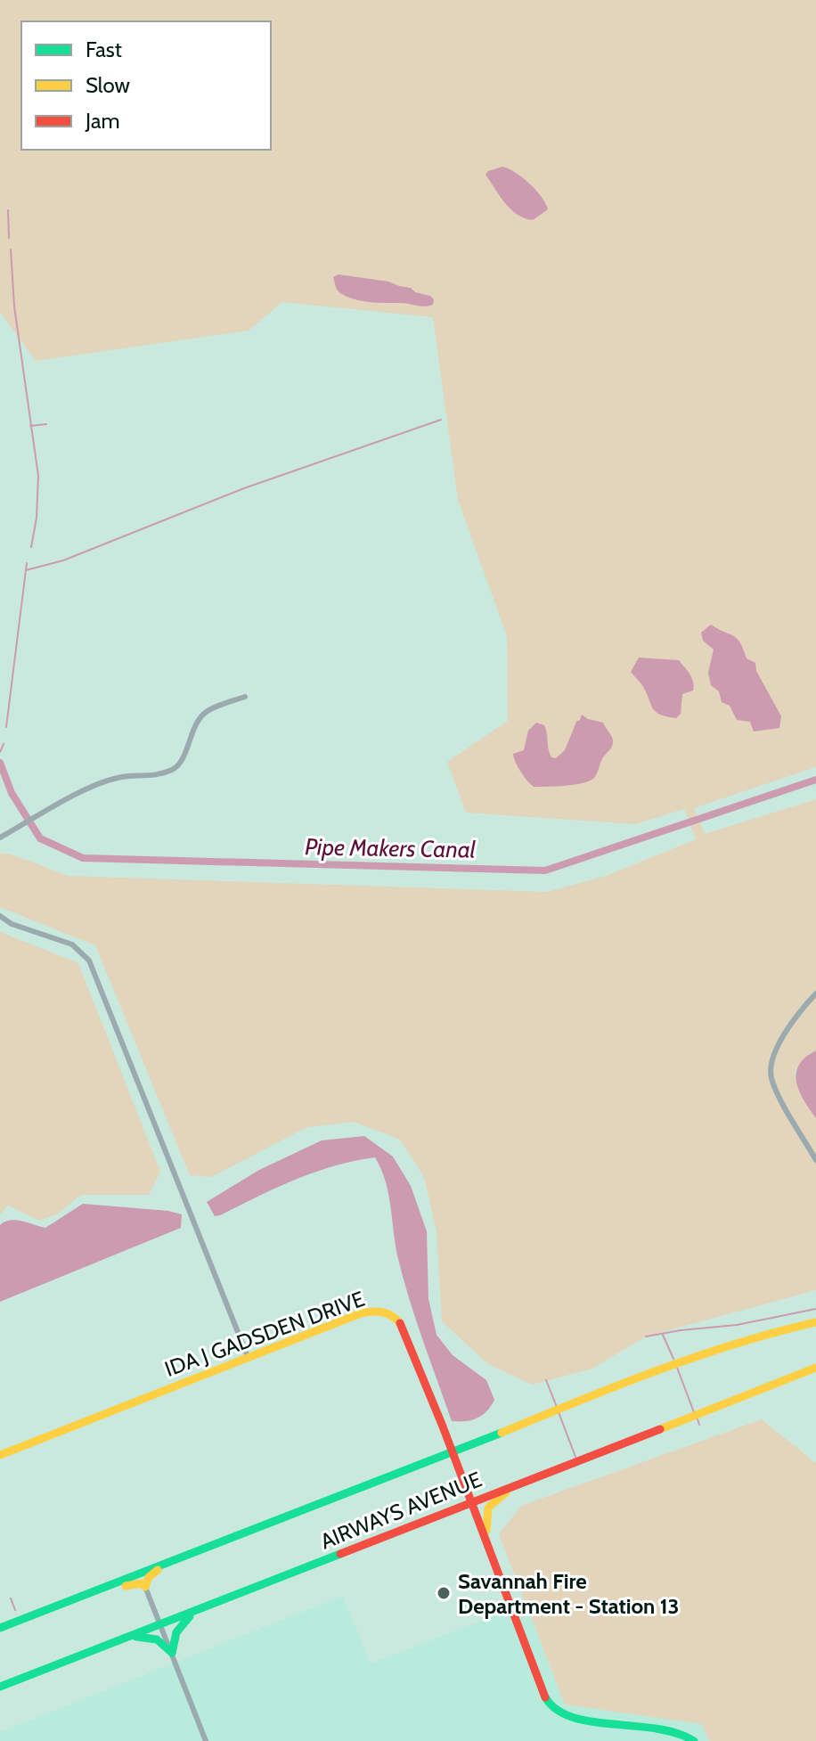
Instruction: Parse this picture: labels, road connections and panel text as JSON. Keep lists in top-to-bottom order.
{
  "streets": {
    "main road": ["IDA J GADSDEN DRIVE", "AIRWAYS AVENUE"]
  },
  "crossings": [
    ["IDA J GADSDEN DRIVE", "AIRWAYS AVENUE"]
  ],
  "water": ["Pipe Makers Canal"],
  "places": ["Savannah Fire Department - Station 13"],
  "legend": ["Fast", "Slow", "Jam"]
}
